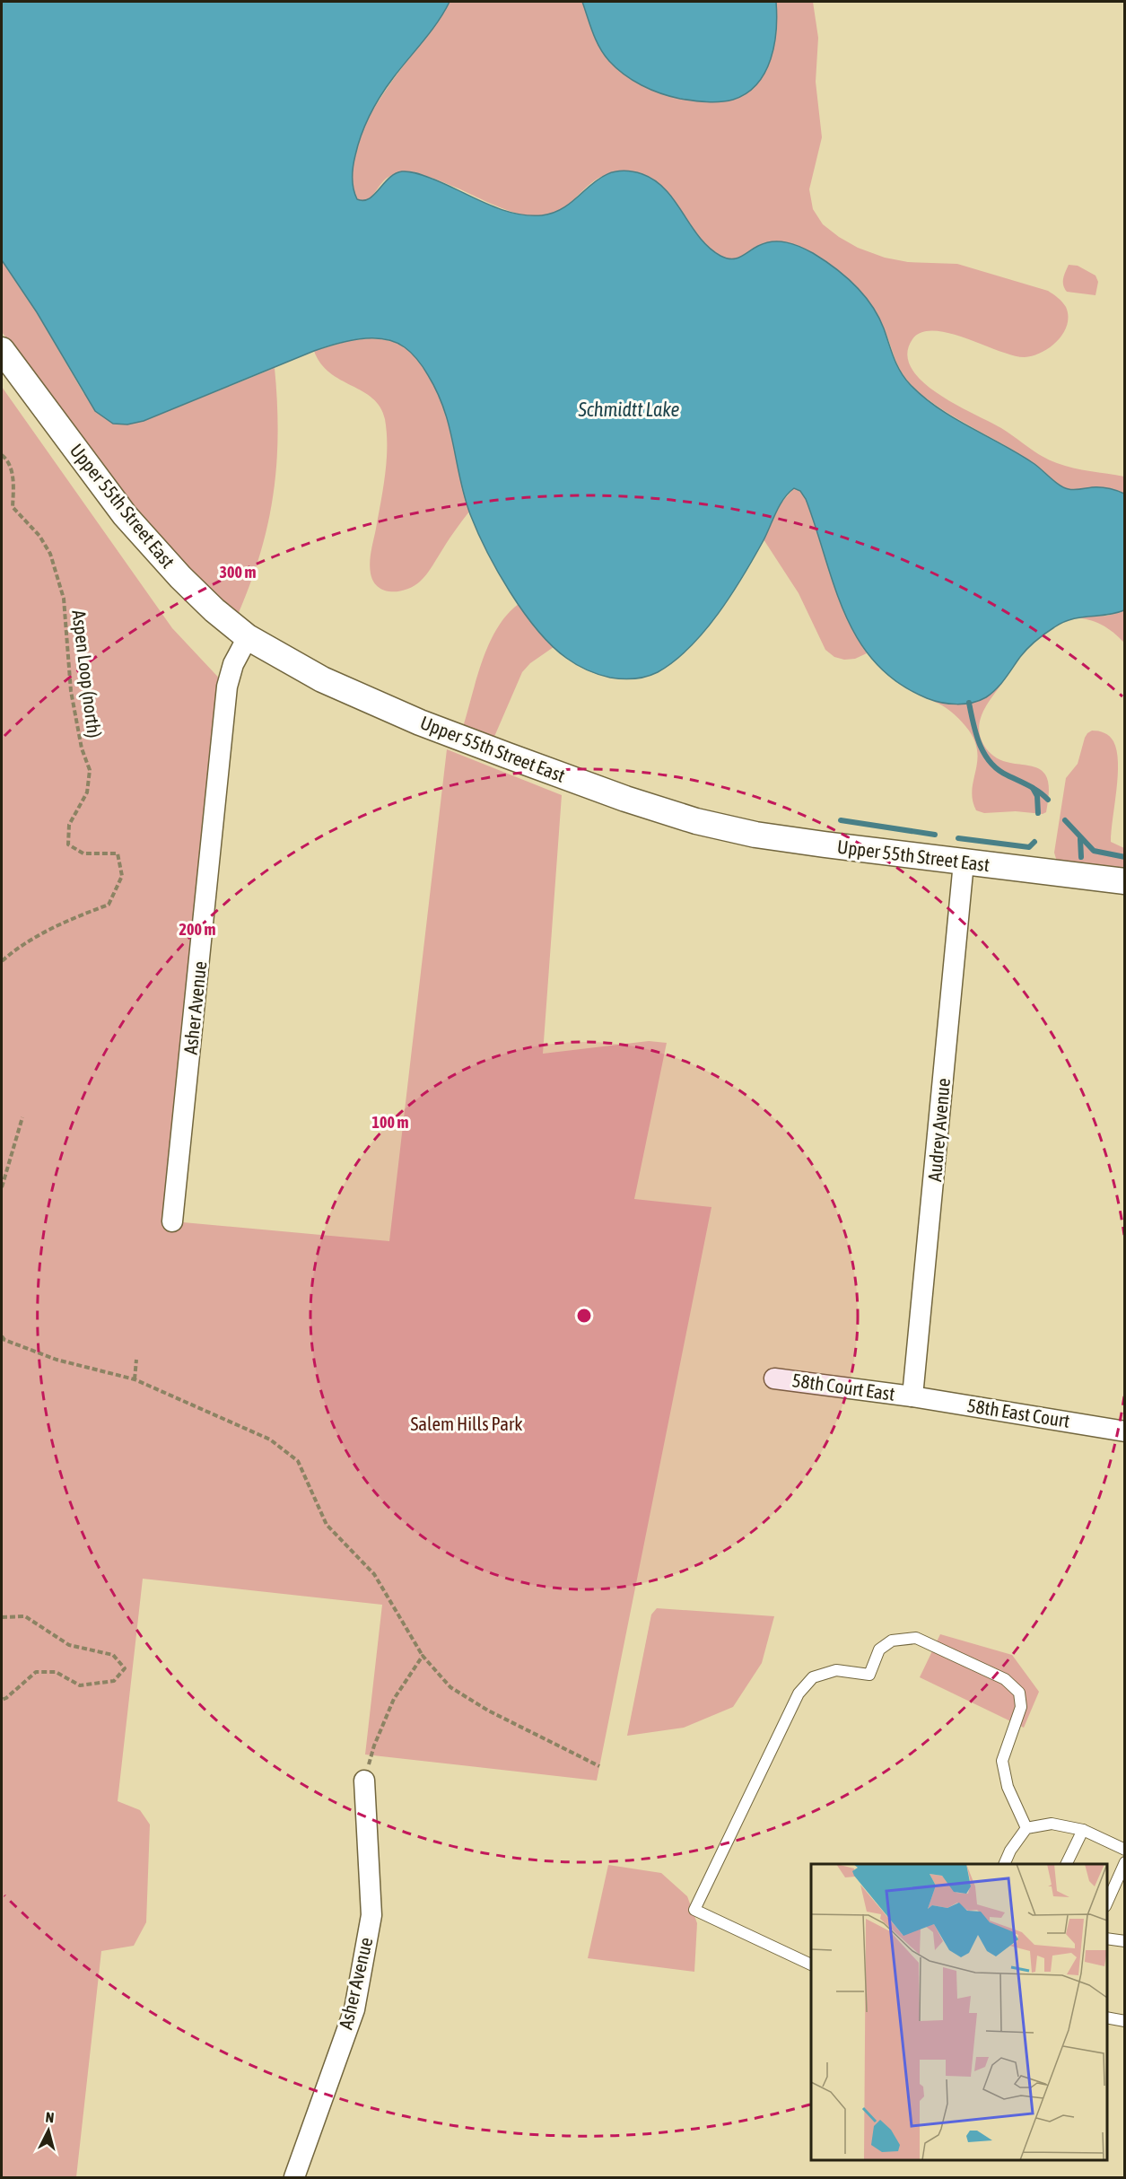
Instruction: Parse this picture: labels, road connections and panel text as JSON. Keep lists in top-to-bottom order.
{
  "streets": {
    "street": [
      "Upper 55th Street East",
      "Asher Avenue",
      "Audrey Avenue",
      "58th Court East",
      "58th East Court"
    ],
    "path": ["Aspen Loop (north)"]
  },
  "crossings": [
    ["Upper 55th Street East", "Asher Avenue"],
    ["Upper 55th Street East", "Audrey Avenue"],
    ["Audrey Avenue", "58th Court East"],
    ["Audrey Avenue", "58th East Court"],
    ["58th Court East", "58th East Court"]
  ],
  "water": ["Schmidtt Lake"],
  "parks": ["Salem Hills Park"],
  "north": "top",
  "rings": ["300 m", "200 m", "100 m"]
}
